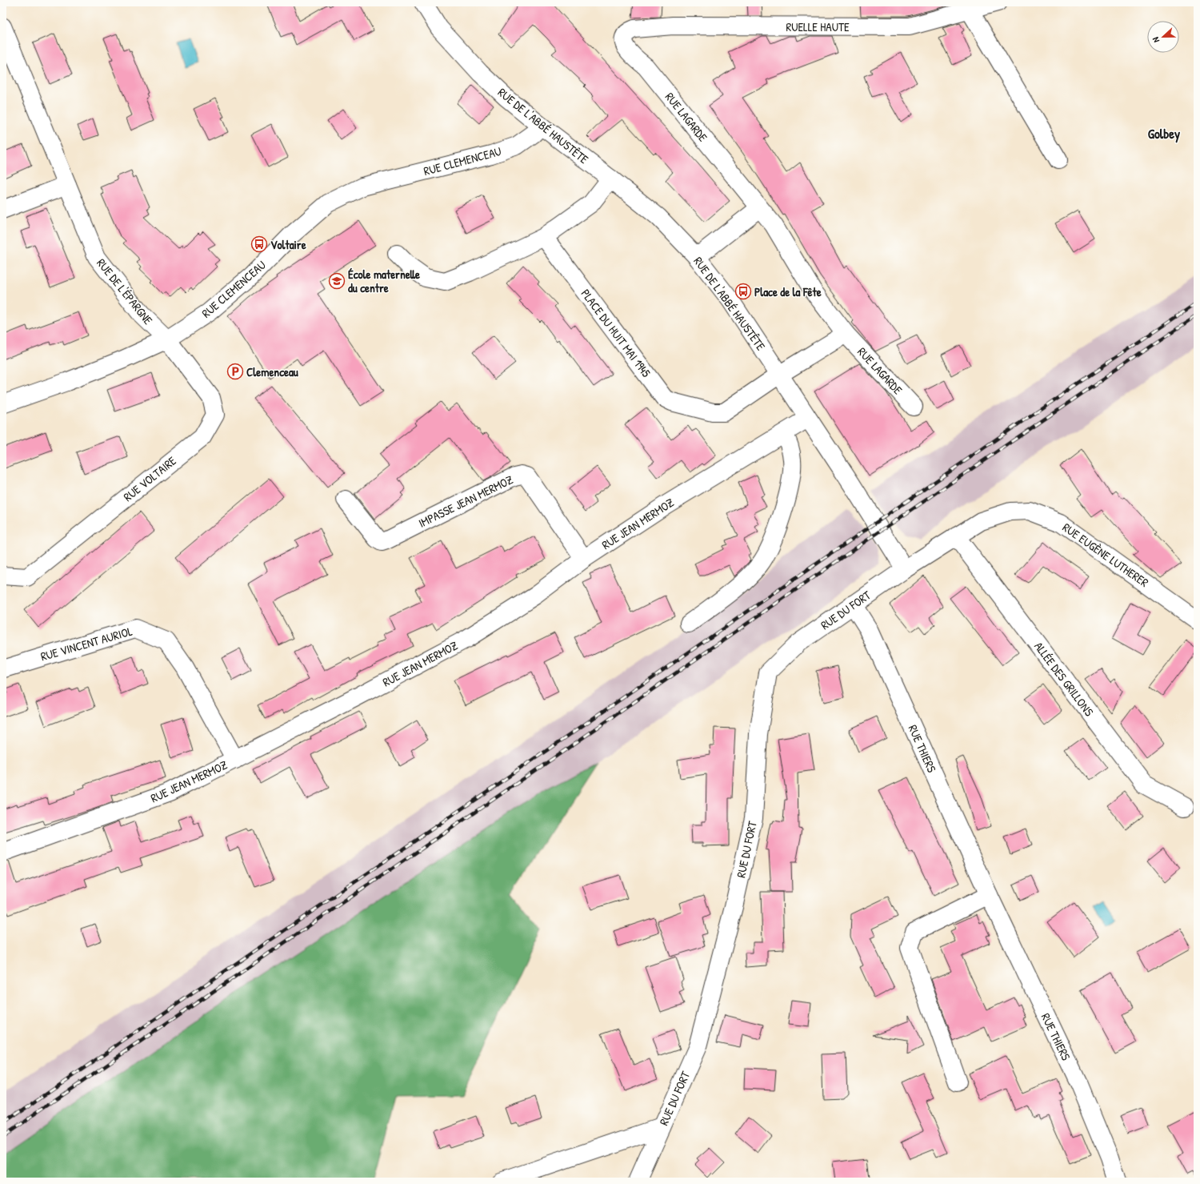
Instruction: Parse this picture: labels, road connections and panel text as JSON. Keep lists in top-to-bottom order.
{
  "streets": {
    "street": [
      "RUELLE HAUTE",
      "RUE LAGARDE",
      "RUE DE L'ABBÉ HAUSTÊTE",
      "RUE CLEMENCEAU",
      "RUE DE L'ÉPARGNE",
      "PLACE DU HUIT MAI 1945",
      "RUE VOLTAIRE",
      "IMPASSE JEAN MERMOZ",
      "RUE JEAN MERMOZ",
      "RUE EUGÈNE LUTHERER",
      "RUE DU FORT",
      "RUE VINCENT AURIOL",
      "ALLÉE DES GRILLONS",
      "RUE THIERS"
    ]
  },
  "crossings": [
    ["RUELLE HAUTE", "RUE LAGARDE"],
    ["RUE DE L'ABBÉ HAUSTÊTE", "RUE CLEMENCEAU"],
    ["RUE DE L'ABBÉ HAUSTÊTE", "PLACE DU HUIT MAI 1945"],
    ["RUE DE L'ABBÉ HAUSTÊTE", "RUE JEAN MERMOZ"],
    ["RUE DE L'ABBÉ HAUSTÊTE", "RUE EUGÈNE LUTHERER"],
    ["RUE DE L'ABBÉ HAUSTÊTE", "RUE DU FORT"],
    ["RUE CLEMENCEAU", "RUE DE L'ÉPARGNE"],
    ["RUE CLEMENCEAU", "RUE VOLTAIRE"],
    ["RUE DE L'ÉPARGNE", "RUE VOLTAIRE"],
    ["IMPASSE JEAN MERMOZ", "RUE JEAN MERMOZ"],
    ["RUE JEAN MERMOZ", "RUE VINCENT AURIOL"],
    ["RUE EUGÈNE LUTHERER", "RUE DU FORT"],
    ["RUE EUGÈNE LUTHERER", "ALLÉE DES GRILLONS"],
    ["RUE DU FORT", "RUE THIERS"]
  ],
  "districts": ["Golbey"],
  "places": {
    "bus stop": ["Voltaire", "Place de la Fête"],
    "school or university": ["École maternelle du centre"],
    "parking": ["Clemenceau"]
  },
  "north": "left"
}
